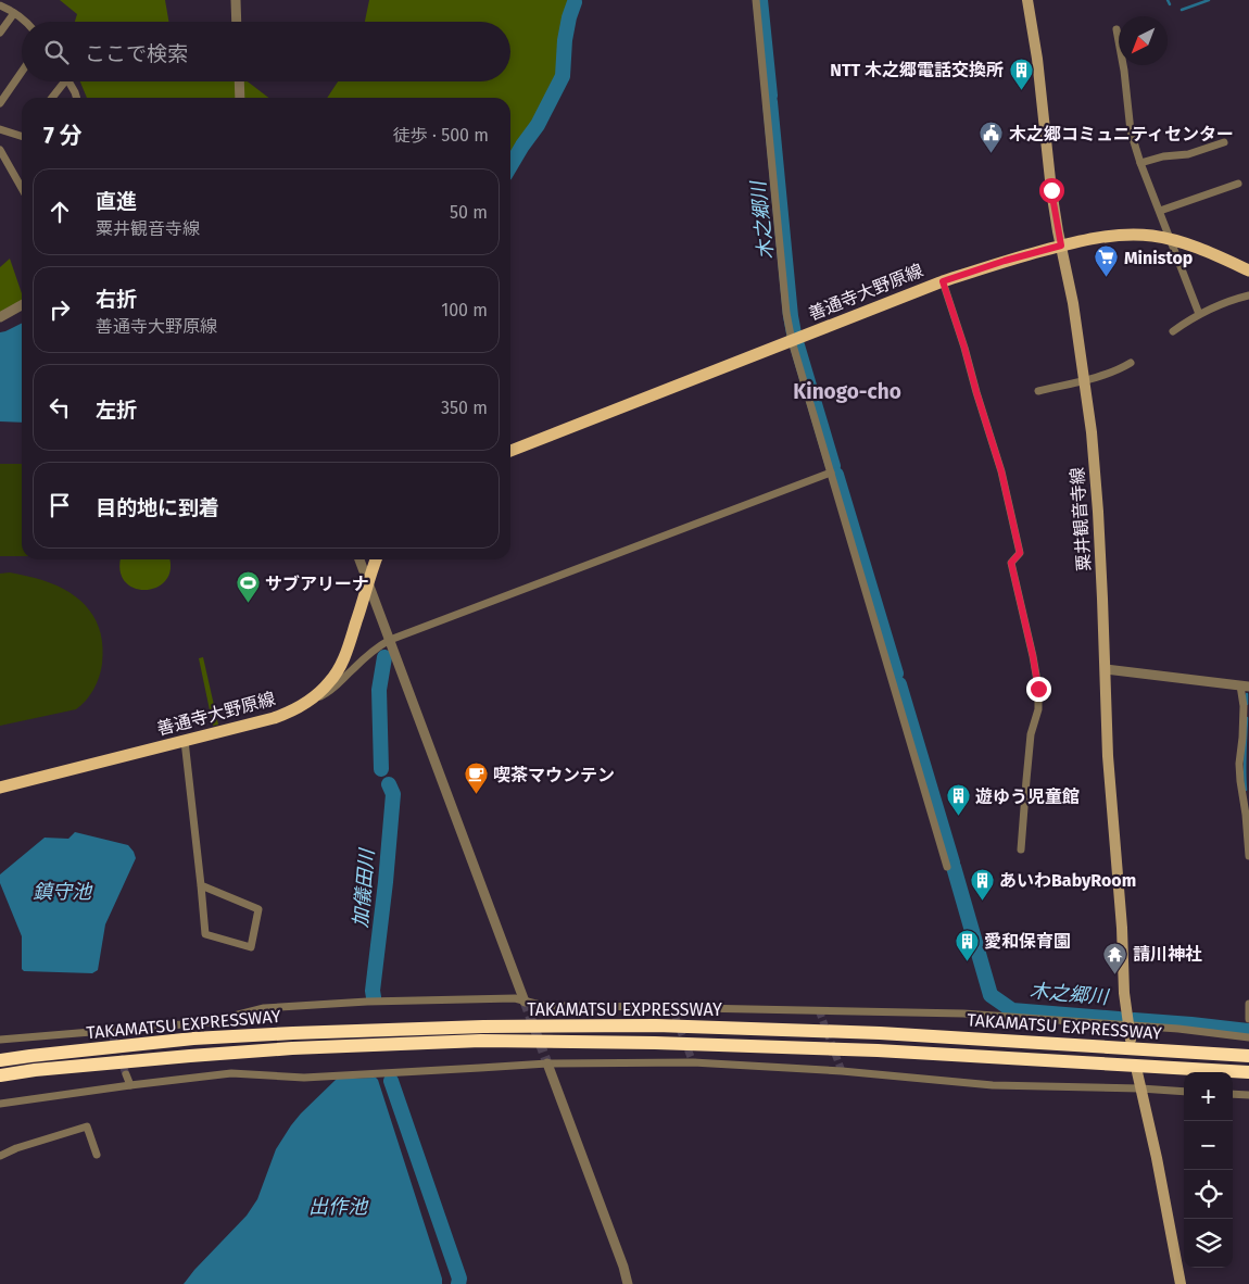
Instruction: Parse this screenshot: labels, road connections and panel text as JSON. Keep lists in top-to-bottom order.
{
  "streets": {
    "highway": ["TAKAMATSU EXPRESSWAY"],
    "main road": ["善通寺大野原線", "粟井観音寺線"]
  },
  "crossings": [
    ["善通寺大野原線", "粟井観音寺線"]
  ],
  "districts": ["Kinogo-cho"],
  "water": [
    "木之郷川",
    "加儀田川",
    "鎮守池",
    "出作池"
  ],
  "places": {
    "building": [
      "NTT 木之郷電話交換所",
      "遊ゆう児童館",
      "あいわBabyRoom",
      "愛和保育園"
    ],
    "public building": ["木之郷コミュニティセンター"],
    "supermarket": ["Ministop"],
    "sports": ["サブアリーナ"],
    "cafe": ["喫茶マウンテン"],
    "temple": ["請川神社"]
  },
  "north": "bottom left",
  "page": {
    "search": "ここで検索",
    "heading": ["7 分", "徒歩 · 500 m"],
    "list": [
      ["直進", "粟井観音寺線", "50 m"],
      ["右折", "善通寺大野原線", "100 m"],
      ["左折", "350 m"],
      "目的地に到着"
    ],
    "map_buttons": ["+", "−"]
  }
}
